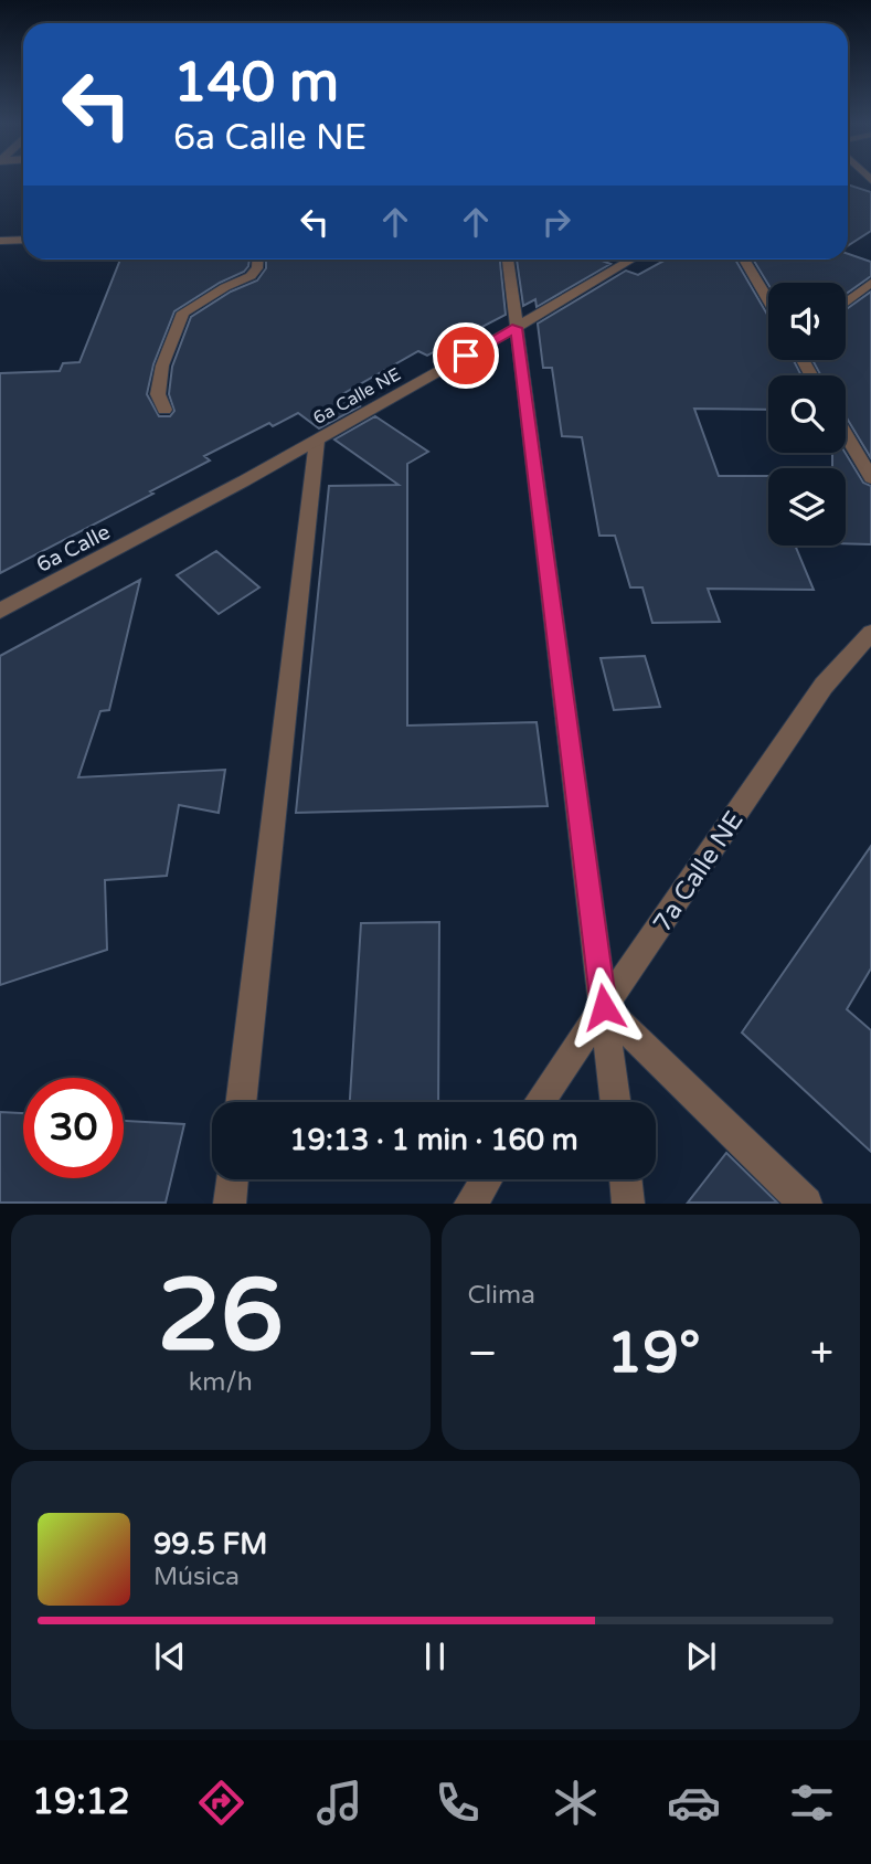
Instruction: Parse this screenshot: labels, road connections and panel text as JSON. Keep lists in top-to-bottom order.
{
  "streets": {
    "street": ["6a Calle NE", "6a Calle", "7a Calle NE"]
  },
  "crossings": [
    ["6a Calle NE", "6a Calle"]
  ],
  "page": {
    "turn": ["140 m", "6a Calle NE"],
    "limit": "30",
    "trip": "19:13 · 1 min · 160 m",
    "tile": [
      ["26", "km/h"],
      "Clima"
    ],
    "heat": ["−", "19°", "+"],
    "song": ["99.5 FM", "Música"],
    "tabs": "19:12"
  }
}
